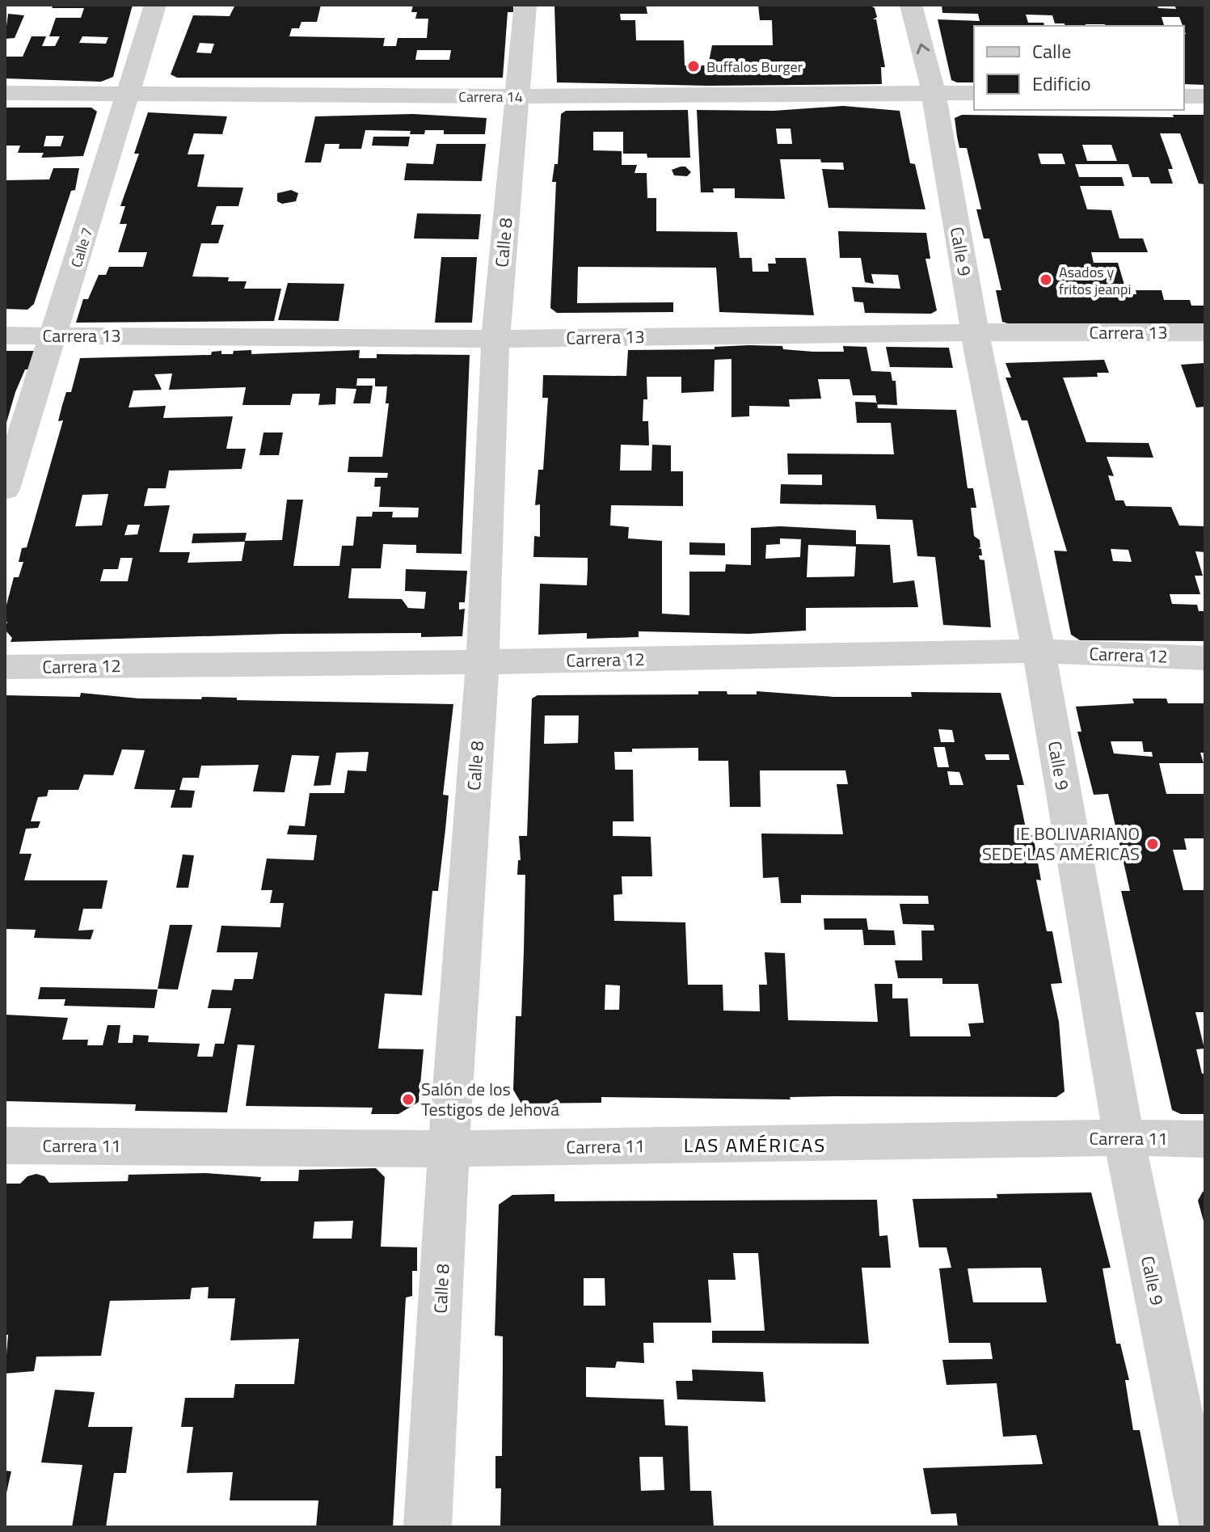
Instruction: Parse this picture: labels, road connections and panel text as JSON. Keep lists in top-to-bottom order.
{
  "streets": {
    "street": [
      "Carrera 14",
      "Calle 8",
      "Calle 7",
      "Calle 9",
      "Carrera 13",
      "Carrera 12",
      "Carrera 11"
    ]
  },
  "crossings": [
    ["Carrera 14", "Calle 8"],
    ["Carrera 14", "Calle 7"],
    ["Carrera 14", "Calle 9"],
    ["Calle 8", "Carrera 13"],
    ["Calle 8", "Carrera 12"],
    ["Calle 8", "Carrera 11"],
    ["Calle 7", "Carrera 13"],
    ["Calle 9", "Carrera 13"],
    ["Calle 9", "Carrera 12"],
    ["Calle 9", "Carrera 11"]
  ],
  "districts": ["LAS AMÉRICAS"],
  "places": [
    "Buffalos Burger",
    "Asados y fritos jeanpi",
    "IE BOLIVARIANO SEDE LAS AMÉRICAS",
    "Salón de los Testigos de Jehová"
  ],
  "legend": ["Calle", "Edificio"]
}
